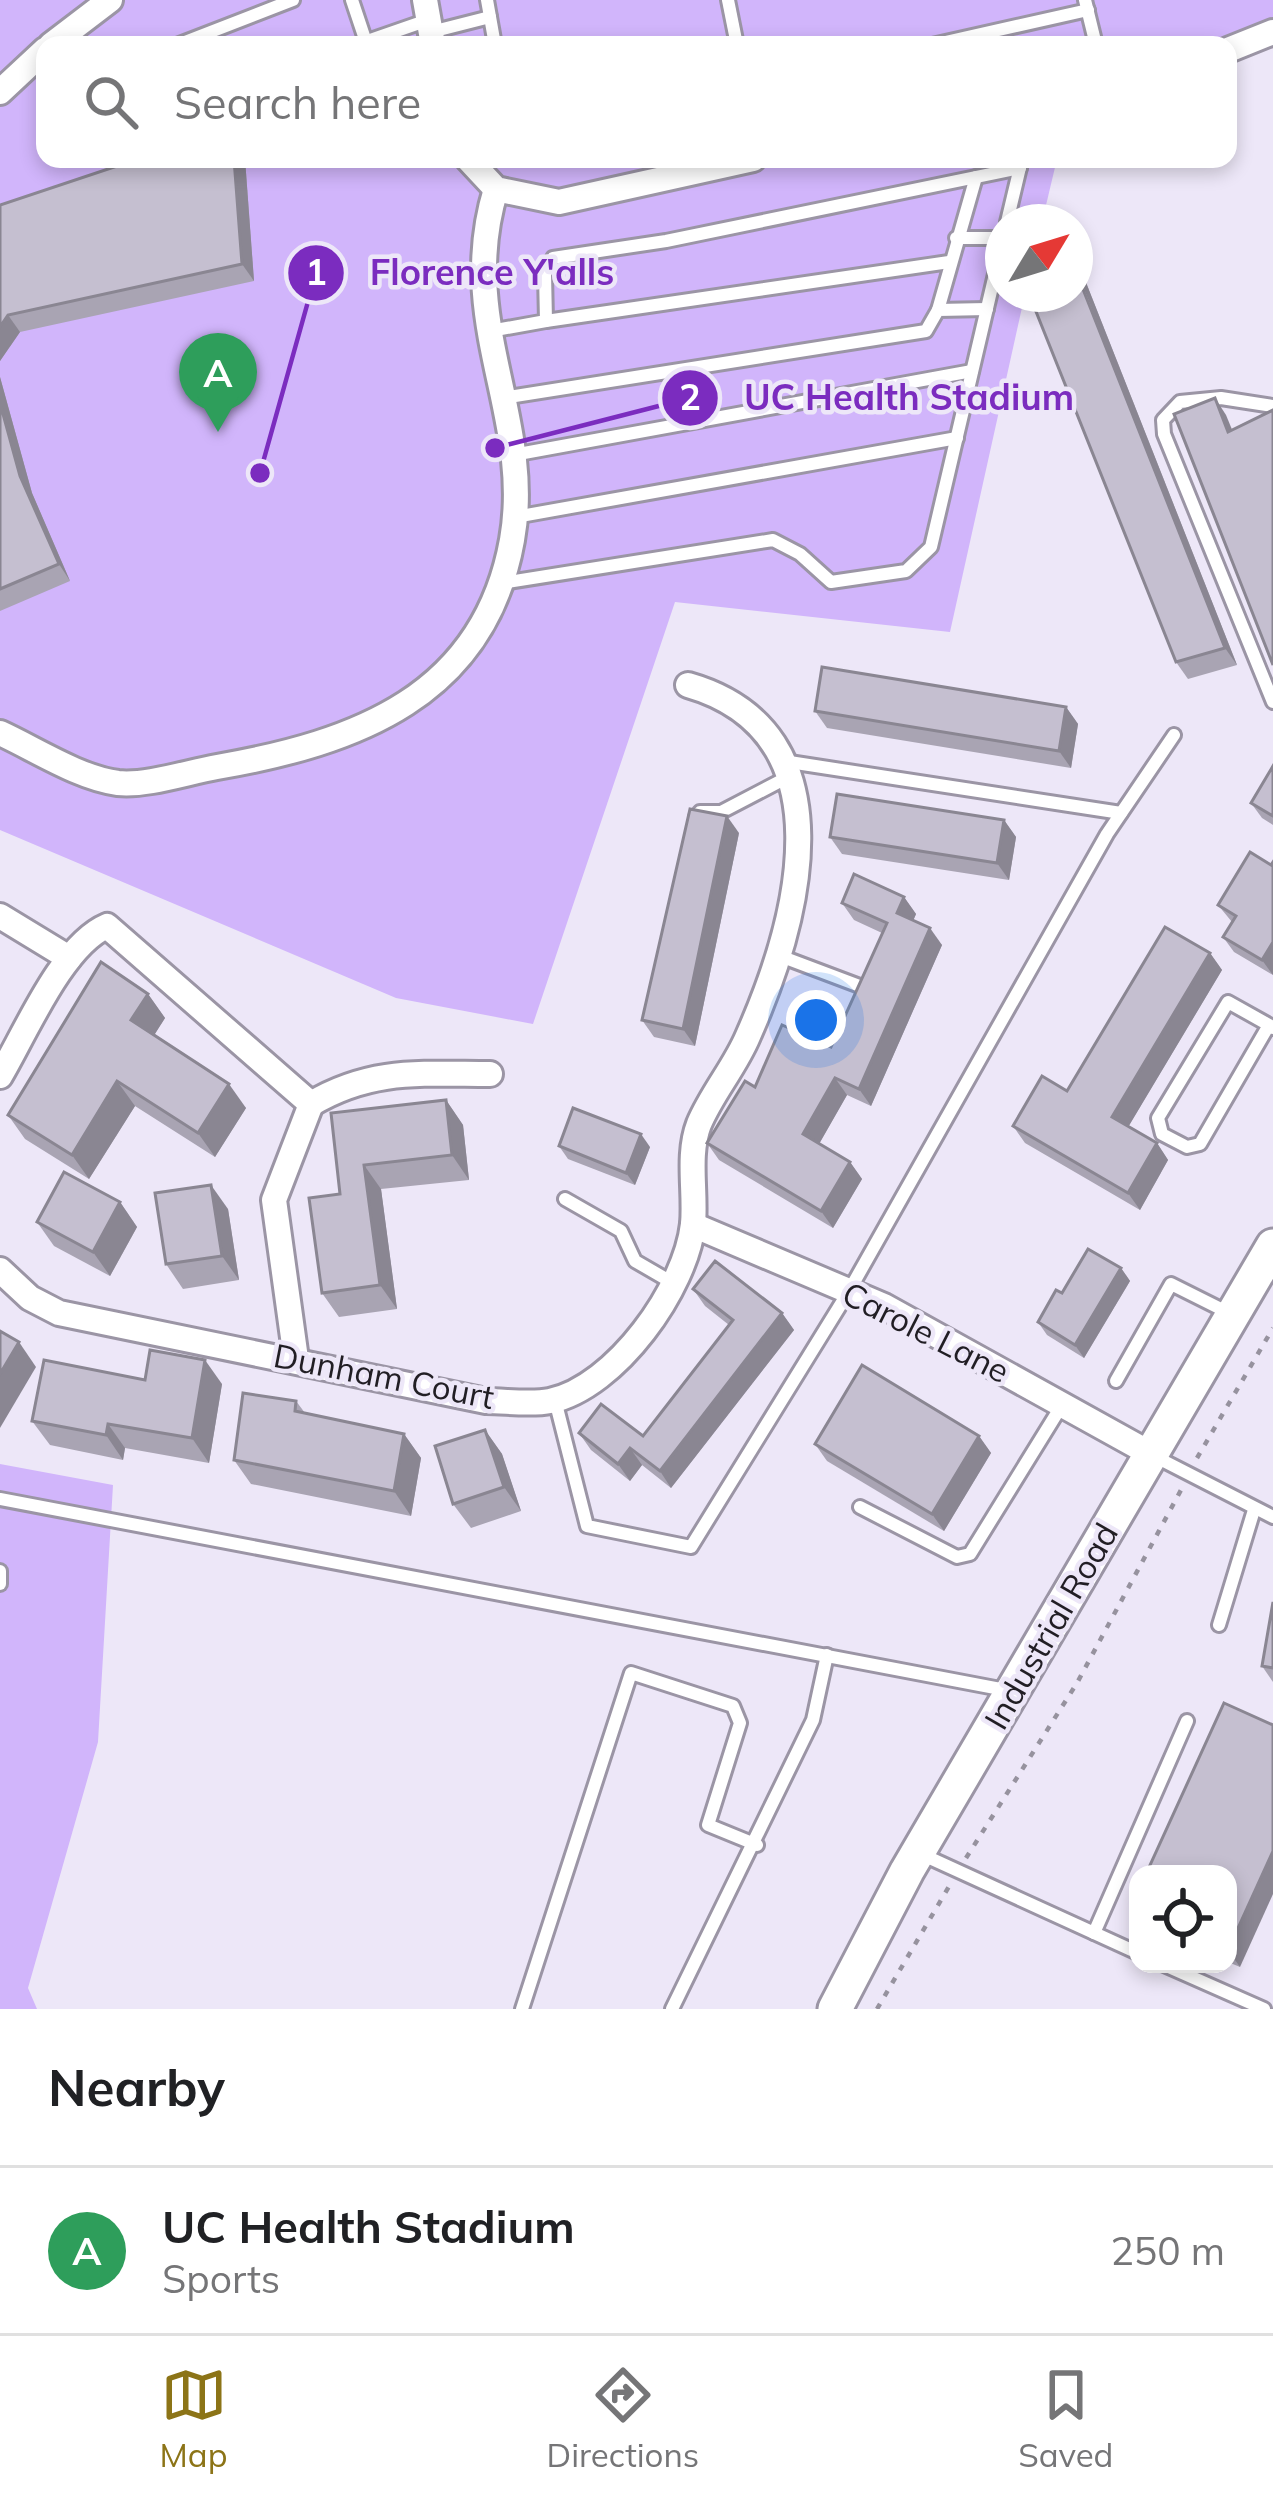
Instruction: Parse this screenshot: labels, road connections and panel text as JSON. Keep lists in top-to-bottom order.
{
  "streets": {
    "main road": ["Industrial Road"],
    "street": ["Carole Lane", "Dunham Court"]
  },
  "crossings": [
    ["Carole Lane", "Dunham Court"],
    ["Carole Lane", "Industrial Road"]
  ],
  "places": ["UC Health Stadium", "Florence Y'alls"],
  "north": "top right",
  "page": {
    "search": "Search here",
    "pins": "A",
    "heading": "Nearby",
    "list": [
      {
        "mark": "A",
        "name": "UC Health Stadium",
        "note": "Sports",
        "value": "250 m"
      }
    ],
    "nav": ["Map", "Directions", "Saved"]
  }
}
